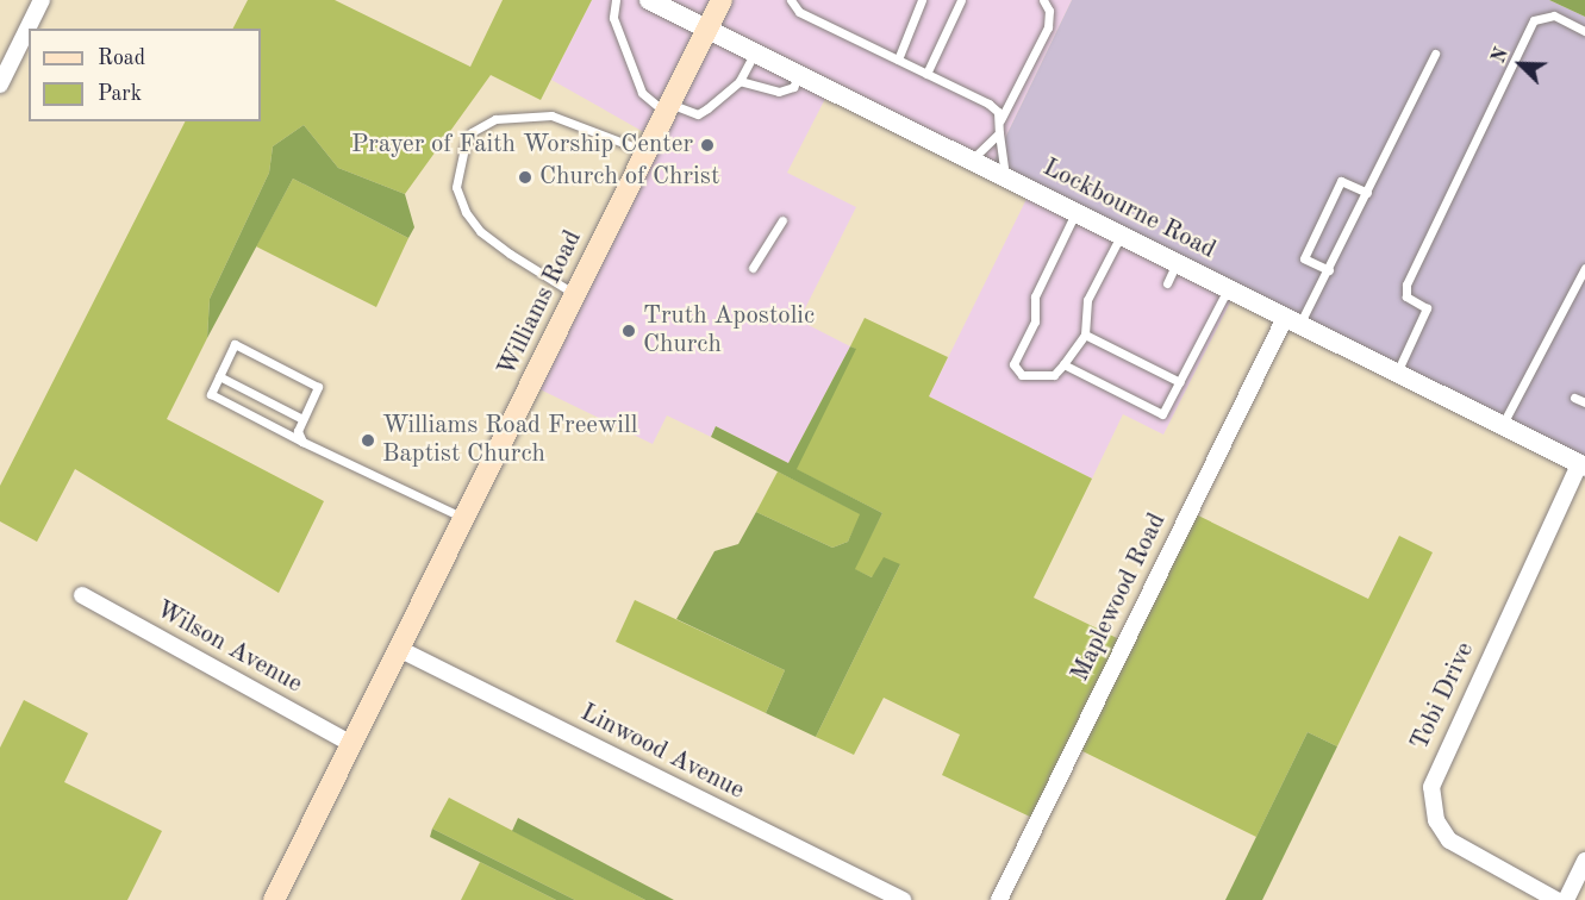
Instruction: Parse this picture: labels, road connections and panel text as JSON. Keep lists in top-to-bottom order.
{
  "streets": {
    "main road": ["Williams Road"],
    "street": [
      "Lockbourne Road",
      "Maplewood Road",
      "Wilson Avenue",
      "Tobi Drive",
      "Linwood Avenue"
    ]
  },
  "crossings": [
    ["Lockbourne Road", "Williams Road"],
    ["Lockbourne Road", "Maplewood Road"],
    ["Lockbourne Road", "Tobi Drive"],
    ["Williams Road", "Wilson Avenue"],
    ["Williams Road", "Linwood Avenue"]
  ],
  "places": [
    "Prayer of Faith Worship Center",
    "Church of Christ",
    "Truth Apostolic Church",
    "Williams Road Freewill Baptist Church"
  ],
  "legend": ["Road", "Park"],
  "north": "top left"
}
